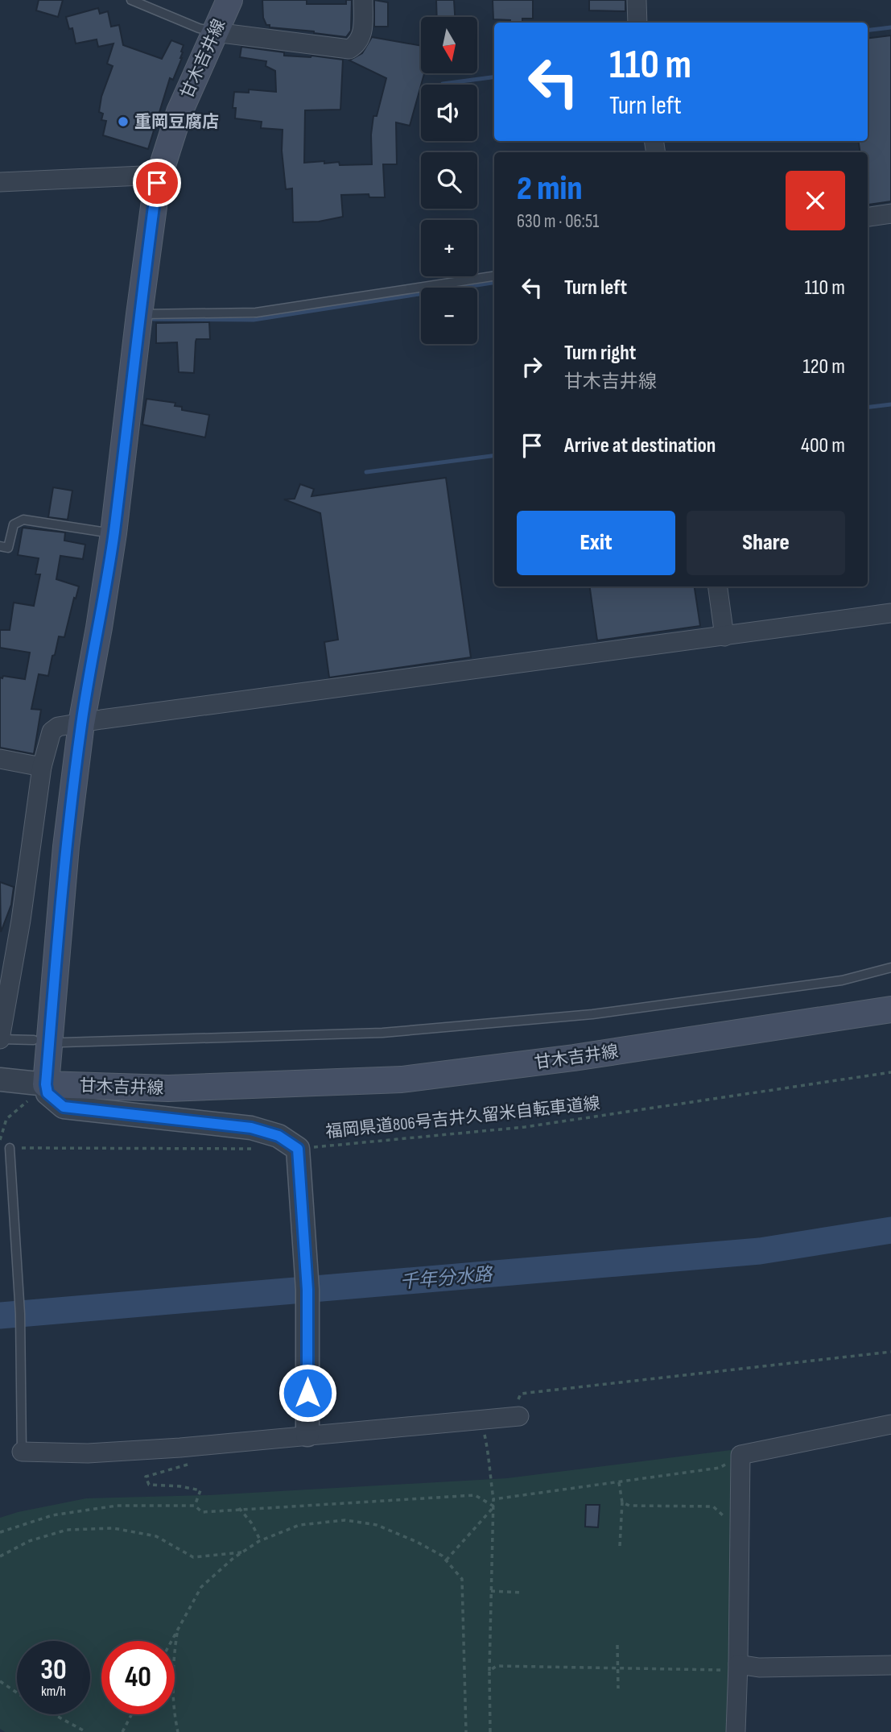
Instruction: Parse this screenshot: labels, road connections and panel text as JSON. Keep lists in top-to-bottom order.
{
  "streets": {
    "main road": ["甘木吉井線"],
    "path": ["福岡県道806号吉井久留米自転車道線"]
  },
  "water": ["千年分水路"],
  "places": ["重岡豆腐店"],
  "north": "bottom",
  "page": {
    "map_buttons": ["+", "−"],
    "turn": ["110 m", "Turn left"],
    "heading": ["2 min", "630 m · 06:51"],
    "list": [
      {
        "name": "Turn left",
        "value": "110 m"
      },
      {
        "name": "Turn right",
        "note": "甘木吉井線",
        "value": "120 m"
      },
      {
        "name": "Arrive at destination",
        "value": "400 m"
      }
    ],
    "buttons": ["Exit", "Share"],
    "speed": "30 km/h",
    "limit": "40"
  }
}
